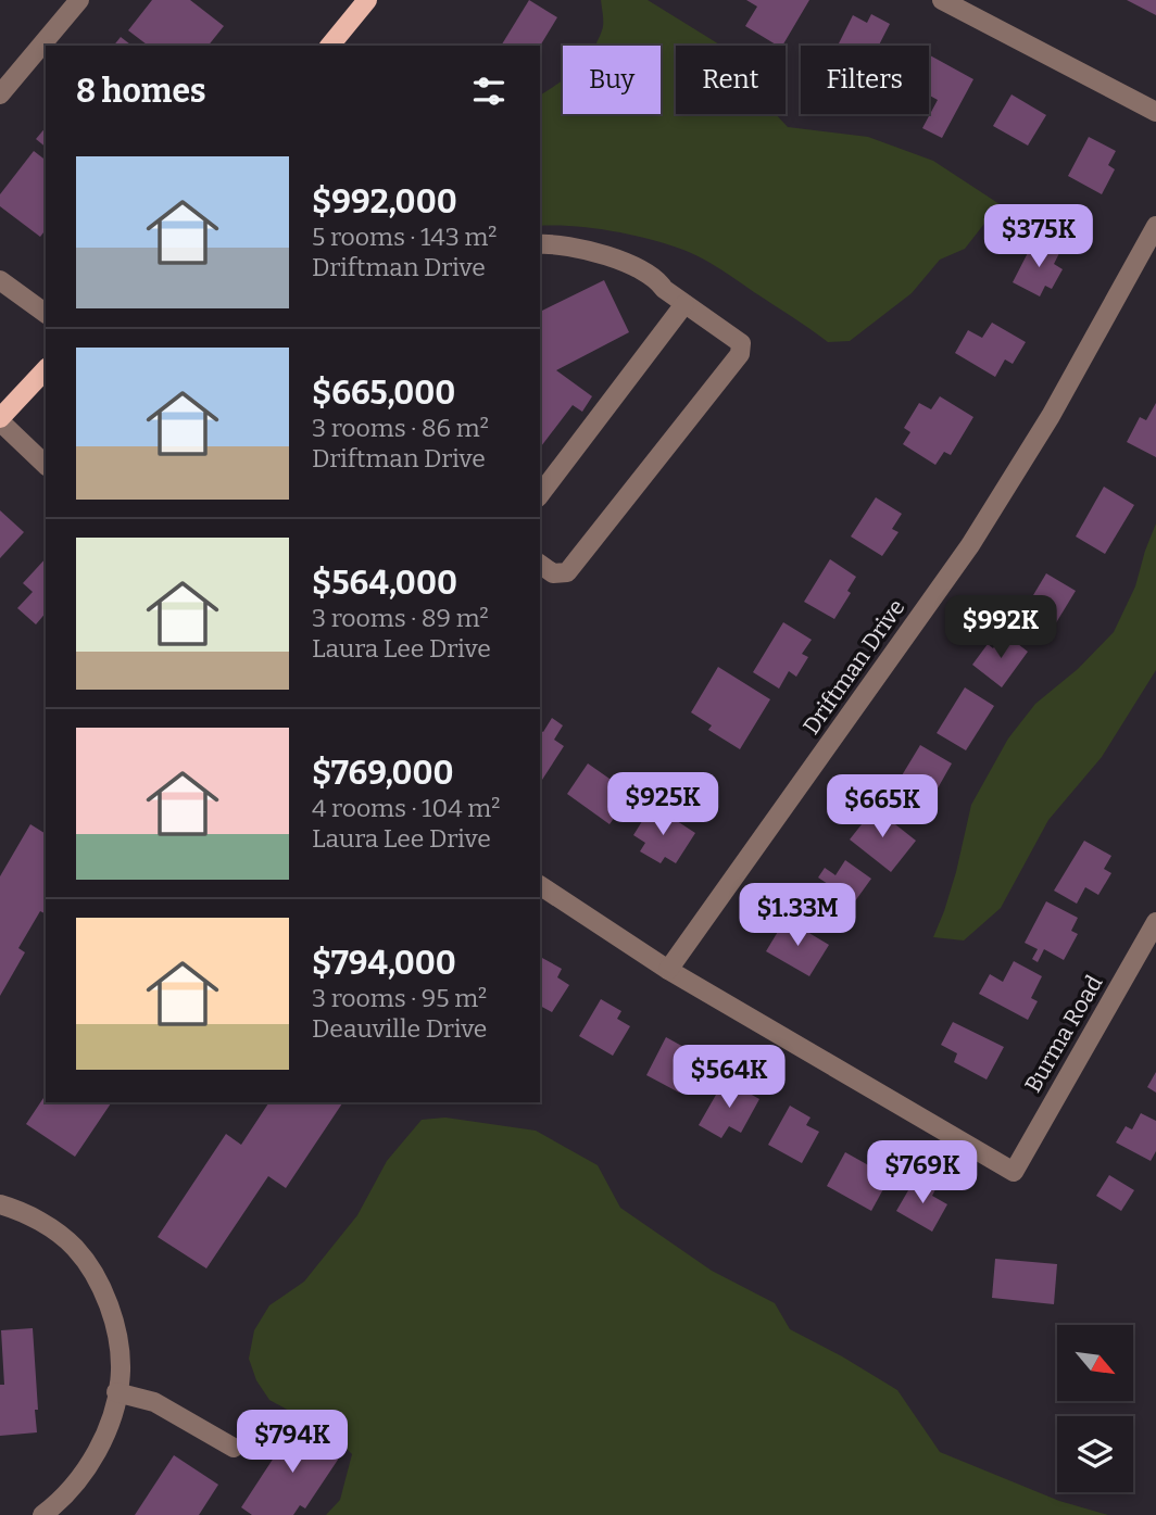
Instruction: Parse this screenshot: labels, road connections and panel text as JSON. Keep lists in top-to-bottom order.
{
  "streets": {
    "street": ["Driftman Drive", "Burma Road"]
  },
  "crossings": [
    ["Driftman Drive", "Burma Road"]
  ],
  "north": "bottom right",
  "page": {
    "chip": ["Buy", "Rent", "Filters"],
    "heading": "8 homes",
    "list": [
      {
        "name": "$992,000",
        "note": "5 rooms · 143 m² · Driftman Drive"
      },
      {
        "name": "$665,000",
        "note": "3 rooms · 86 m² · Driftman Drive"
      },
      {
        "name": "$564,000",
        "note": "3 rooms · 89 m² · Laura Lee Drive"
      },
      {
        "name": "$769,000",
        "note": "4 rooms · 104 m² · Laura Lee Drive"
      },
      {
        "name": "$794,000",
        "note": "3 rooms · 95 m² · Deauville Drive"
      }
    ],
    "price": [
      "$375K",
      "$992K",
      "$925K",
      "$665K",
      "$1.33M",
      "$564K",
      "$769K",
      "$794K"
    ]
  }
}
